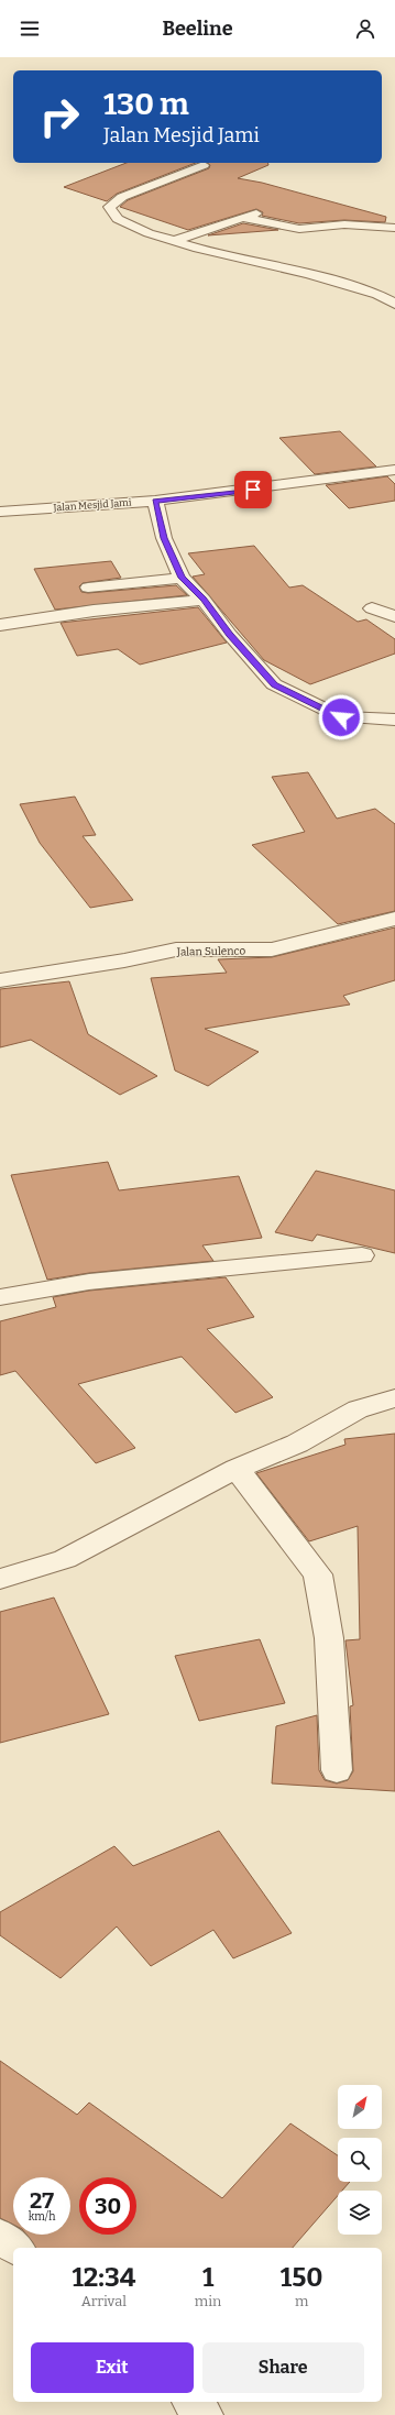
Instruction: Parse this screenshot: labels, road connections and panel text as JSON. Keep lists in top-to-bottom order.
{
  "streets": {
    "street": ["Jalan Mesjid Jami", "Jalan Sulenco"]
  },
  "north": "top right",
  "page": {
    "header": "Beeline",
    "turn": ["130 m", "Jalan Mesjid Jami"],
    "speed": "27 km/h",
    "limit": "30",
    "eta": [
      "12:34",
      "Arrival",
      "1",
      "min",
      "150",
      "m"
    ],
    "buttons": ["Exit", "Share"]
  }
}
